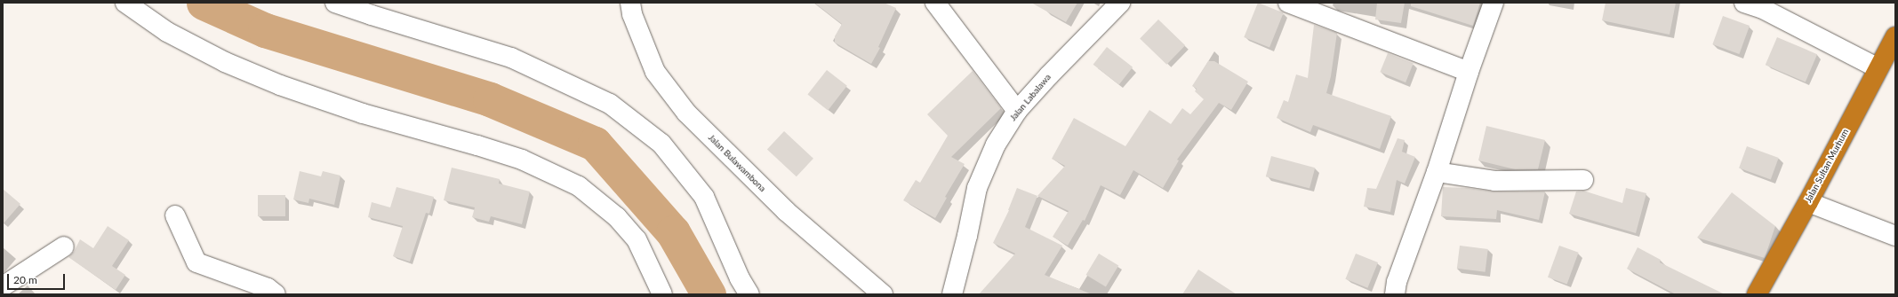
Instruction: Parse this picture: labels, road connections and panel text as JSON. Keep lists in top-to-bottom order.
{
  "streets": {
    "highway": ["Jalan Sultan Murhum"],
    "street": ["Jalan Labalawa", "Jalan Bulawambona"]
  },
  "scale_bar": "20 m"
}
